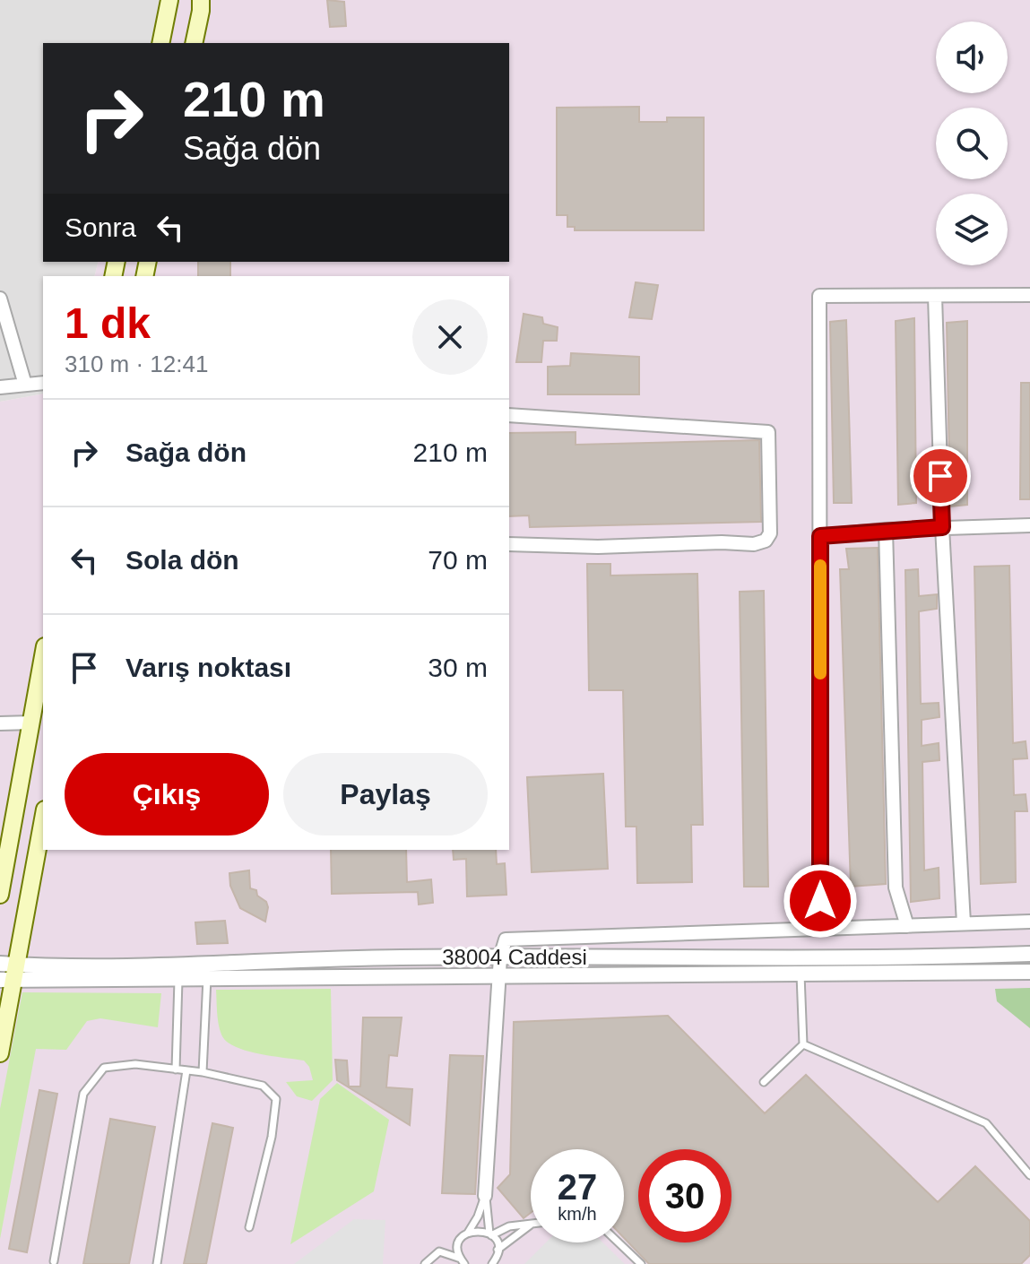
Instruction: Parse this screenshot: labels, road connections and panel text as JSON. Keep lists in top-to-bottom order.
{
  "streets": {
    "street": ["38004 Caddesi"]
  },
  "page": {
    "turn": ["210 m", "Sağa dön"],
    "then": "Sonra",
    "heading": ["1 dk", "310 m · 12:41"],
    "list": [
      {
        "name": "Sağa dön",
        "value": "210 m"
      },
      {
        "name": "Sola dön",
        "value": "70 m"
      },
      {
        "name": "Varış noktası",
        "value": "30 m"
      }
    ],
    "buttons": ["Çıkış", "Paylaş"],
    "speed": "27 km/h",
    "limit": "30"
  }
}
